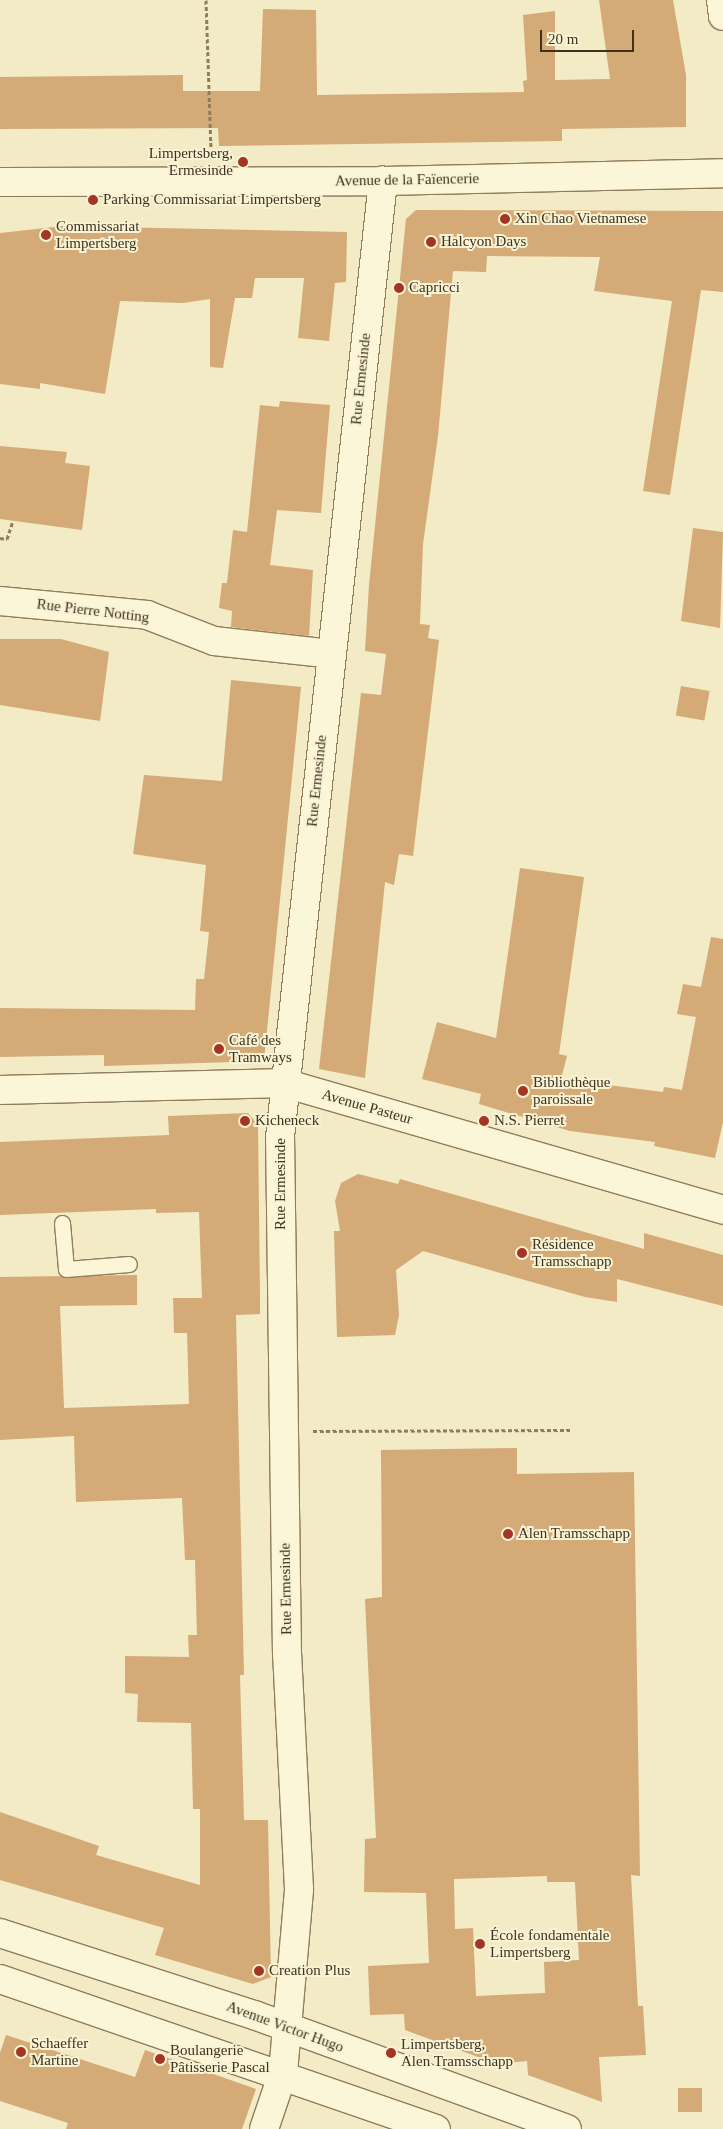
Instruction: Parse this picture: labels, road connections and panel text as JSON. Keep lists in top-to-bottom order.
{
  "streets": {
    "street": [
      "Avenue de la Faïencerie",
      "Rue Ermesinde",
      "Rue Pierre Notting",
      "Avenue Pasteur",
      "Avenue Victor Hugo"
    ]
  },
  "crossings": [
    ["Avenue de la Faïencerie", "Rue Ermesinde"],
    ["Rue Ermesinde", "Rue Pierre Notting"],
    ["Rue Ermesinde", "Avenue Pasteur"],
    ["Rue Ermesinde", "Avenue Victor Hugo"]
  ],
  "places": [
    "Limpertsberg, Ermesinde",
    "Parking Commissariat Limpertsberg",
    "Xin Chao Vietnamese",
    "Commissariat Limpertsberg",
    "Halcyon Days",
    "Capricci",
    "Café des Tramways",
    "Bibliothèque paroissale",
    "Kicheneck",
    "N.S. Pierret",
    "Résidence Tramsschapp",
    "Alen Tramsschapp",
    "École fondamentale Limpertsberg",
    "Creation Plus",
    "Schaeffer Martine",
    "Limpertsberg, Alen Tramsschapp",
    "Boulangerie Pâtisserie Pascal"
  ],
  "scale_bar": "20 m"
}
